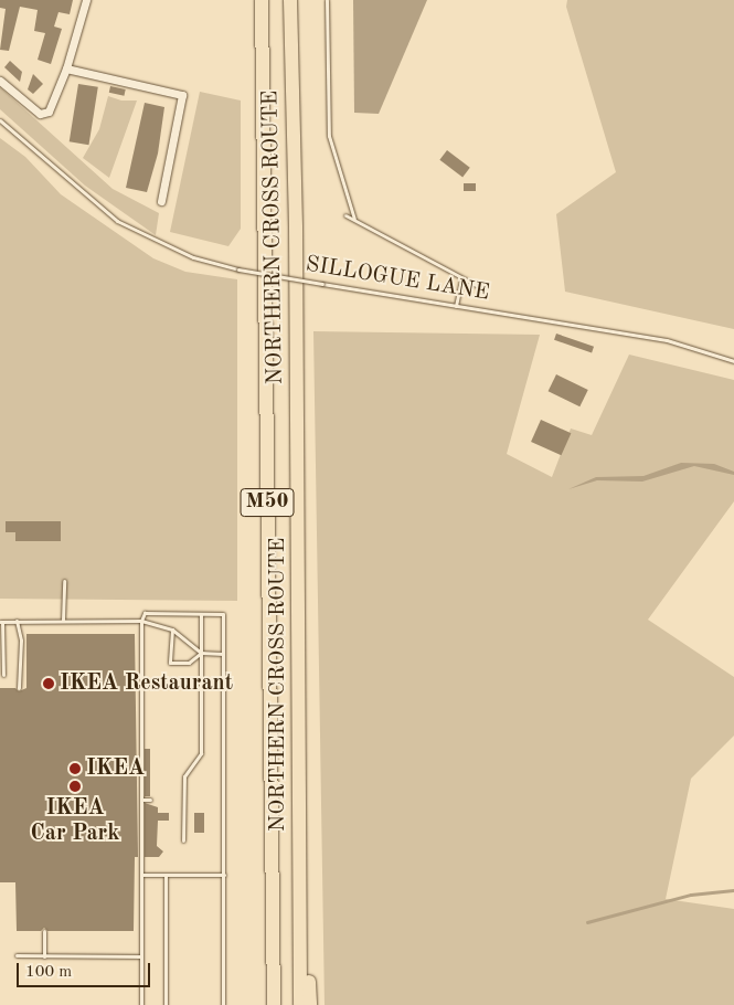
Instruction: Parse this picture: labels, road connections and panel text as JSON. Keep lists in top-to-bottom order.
{
  "streets": {
    "highway": ["NORTHERN CROSS ROUTE", "M50"],
    "lane": ["SILLOGUE LANE"]
  },
  "places": ["IKEA Restaurant", "IKEA", "IKEA Car Park"],
  "scale_bar": "100 m"
}
